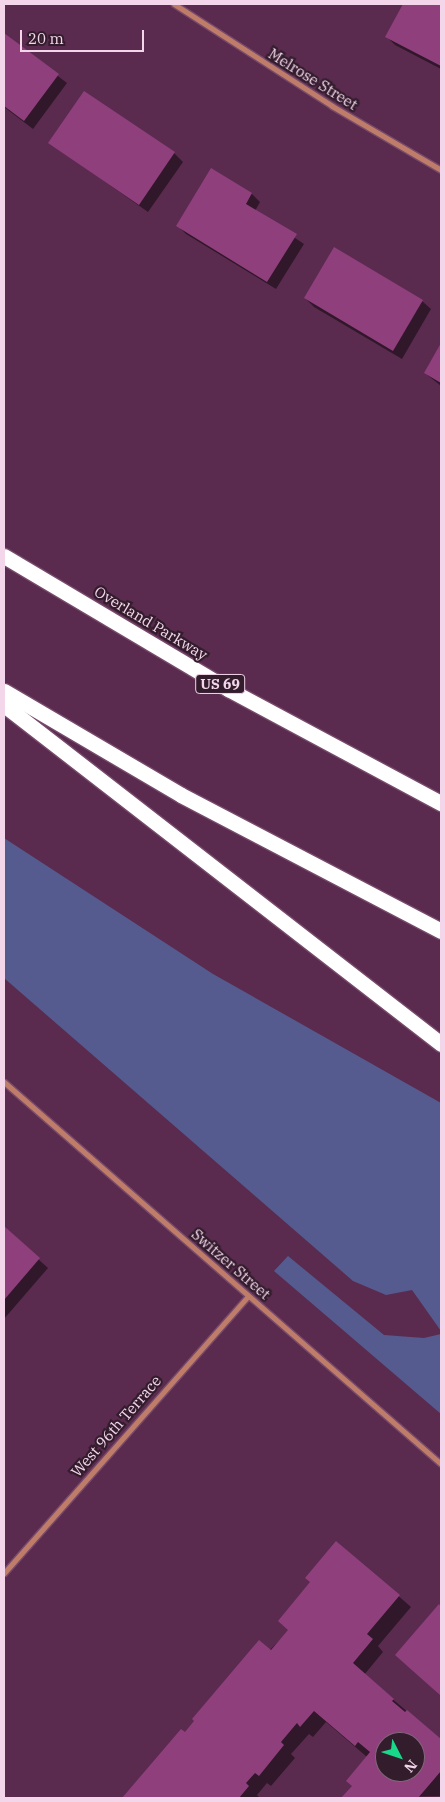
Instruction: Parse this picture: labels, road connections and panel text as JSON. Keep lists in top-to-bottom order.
{
  "streets": {
    "highway": ["Overland Parkway", "US 69"],
    "street": ["Melrose Street", "Switzer Street", "West 96th Terrace"]
  },
  "crossings": [
    ["Switzer Street", "West 96th Terrace"]
  ],
  "scale_bar": "20 m",
  "north": "bottom right"
}
